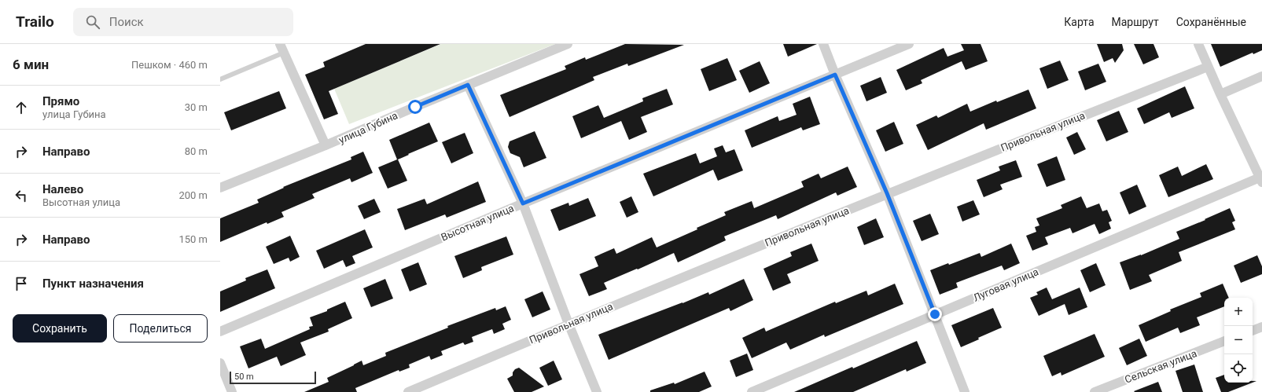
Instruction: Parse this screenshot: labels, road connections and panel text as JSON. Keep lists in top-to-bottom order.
{
  "streets": {
    "street": [
      "улица Губина",
      "Привольная улица",
      "Высотная улица",
      "Луговая улица",
      "Сельская улица"
    ]
  },
  "scale_bar": "50 m",
  "page": {
    "header": "Trailo",
    "search": "Поиск",
    "nav": ["Карта", "Маршрут", "Сохранённые"],
    "heading": ["6 мин", "Пешком · 460 m"],
    "list": [
      ["Прямо", "улица Губина", "30 m"],
      ["Направо", "80 m"],
      ["Налево", "Высотная улица", "200 m"],
      ["Направо", "150 m"],
      "Пункт назначения"
    ],
    "map_buttons": ["+", "−"],
    "buttons": ["Сохранить", "Поделиться"],
    "scale": "50 m"
  }
}
